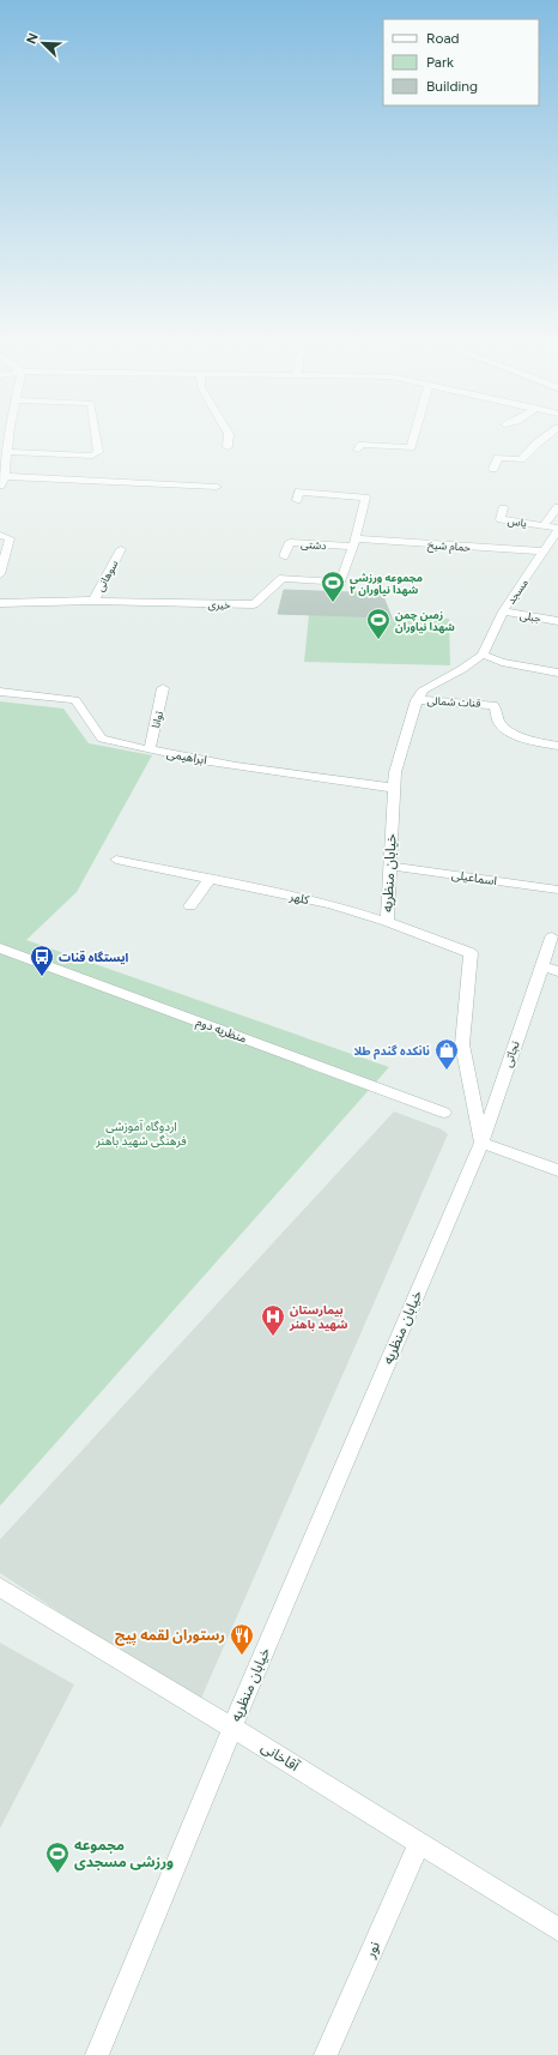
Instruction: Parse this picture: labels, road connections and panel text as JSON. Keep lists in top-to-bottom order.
{
  "streets": {
    "street": [
      "یاس",
      "دشتی",
      "حمام شیخ",
      "سوهانی",
      "مسجد",
      "خیری",
      "جبلی",
      "قنات شمالى",
      "توانا",
      "ابراهیمی",
      "خیابان منظریه",
      "اسماعیلی",
      "کلهر",
      "منظریه دوم",
      "نجاتی",
      "آقاخانی",
      "نور"
    ]
  },
  "crossings": [
    ["یاس", "مسجد"],
    ["دشتی", "حمام شیخ"],
    ["دشتی", "خیری"],
    ["حمام شیخ", "مسجد"],
    ["حمام شیخ", "خیری"],
    ["سوهانی", "خیری"],
    ["مسجد", "جبلی"],
    ["مسجد", "خیابان منظریه"],
    ["قنات شمالى", "خیابان منظریه"],
    ["توانا", "ابراهیمی"],
    ["ابراهیمی", "خیابان منظریه"],
    ["خیابان منظریه", "اسماعیلی"],
    ["خیابان منظریه", "کلهر"],
    ["خیابان منظریه", "نجاتی"],
    ["خیابان منظریه", "آقاخانی"],
    ["آقاخانی", "نور"]
  ],
  "parks": ["اردوگاه آموزشی فرهنگی شهید باهنر"],
  "places": {
    "sports": ["مجموعه ورزشی شهدا نیاوران ۲", "زمین چمن شهدا نیاوران", "مجموعه ورزشی مسجدی"],
    "bus stop": ["ایستگاه قنات"],
    "shop": ["نانکده گندم طلا"],
    "hospital": ["بیمارستان شهید باهنر"],
    "restaurant": ["رستوران لقمه پیچ"]
  },
  "legend": ["Road", "Park", "Building"],
  "north": "top left"
}
